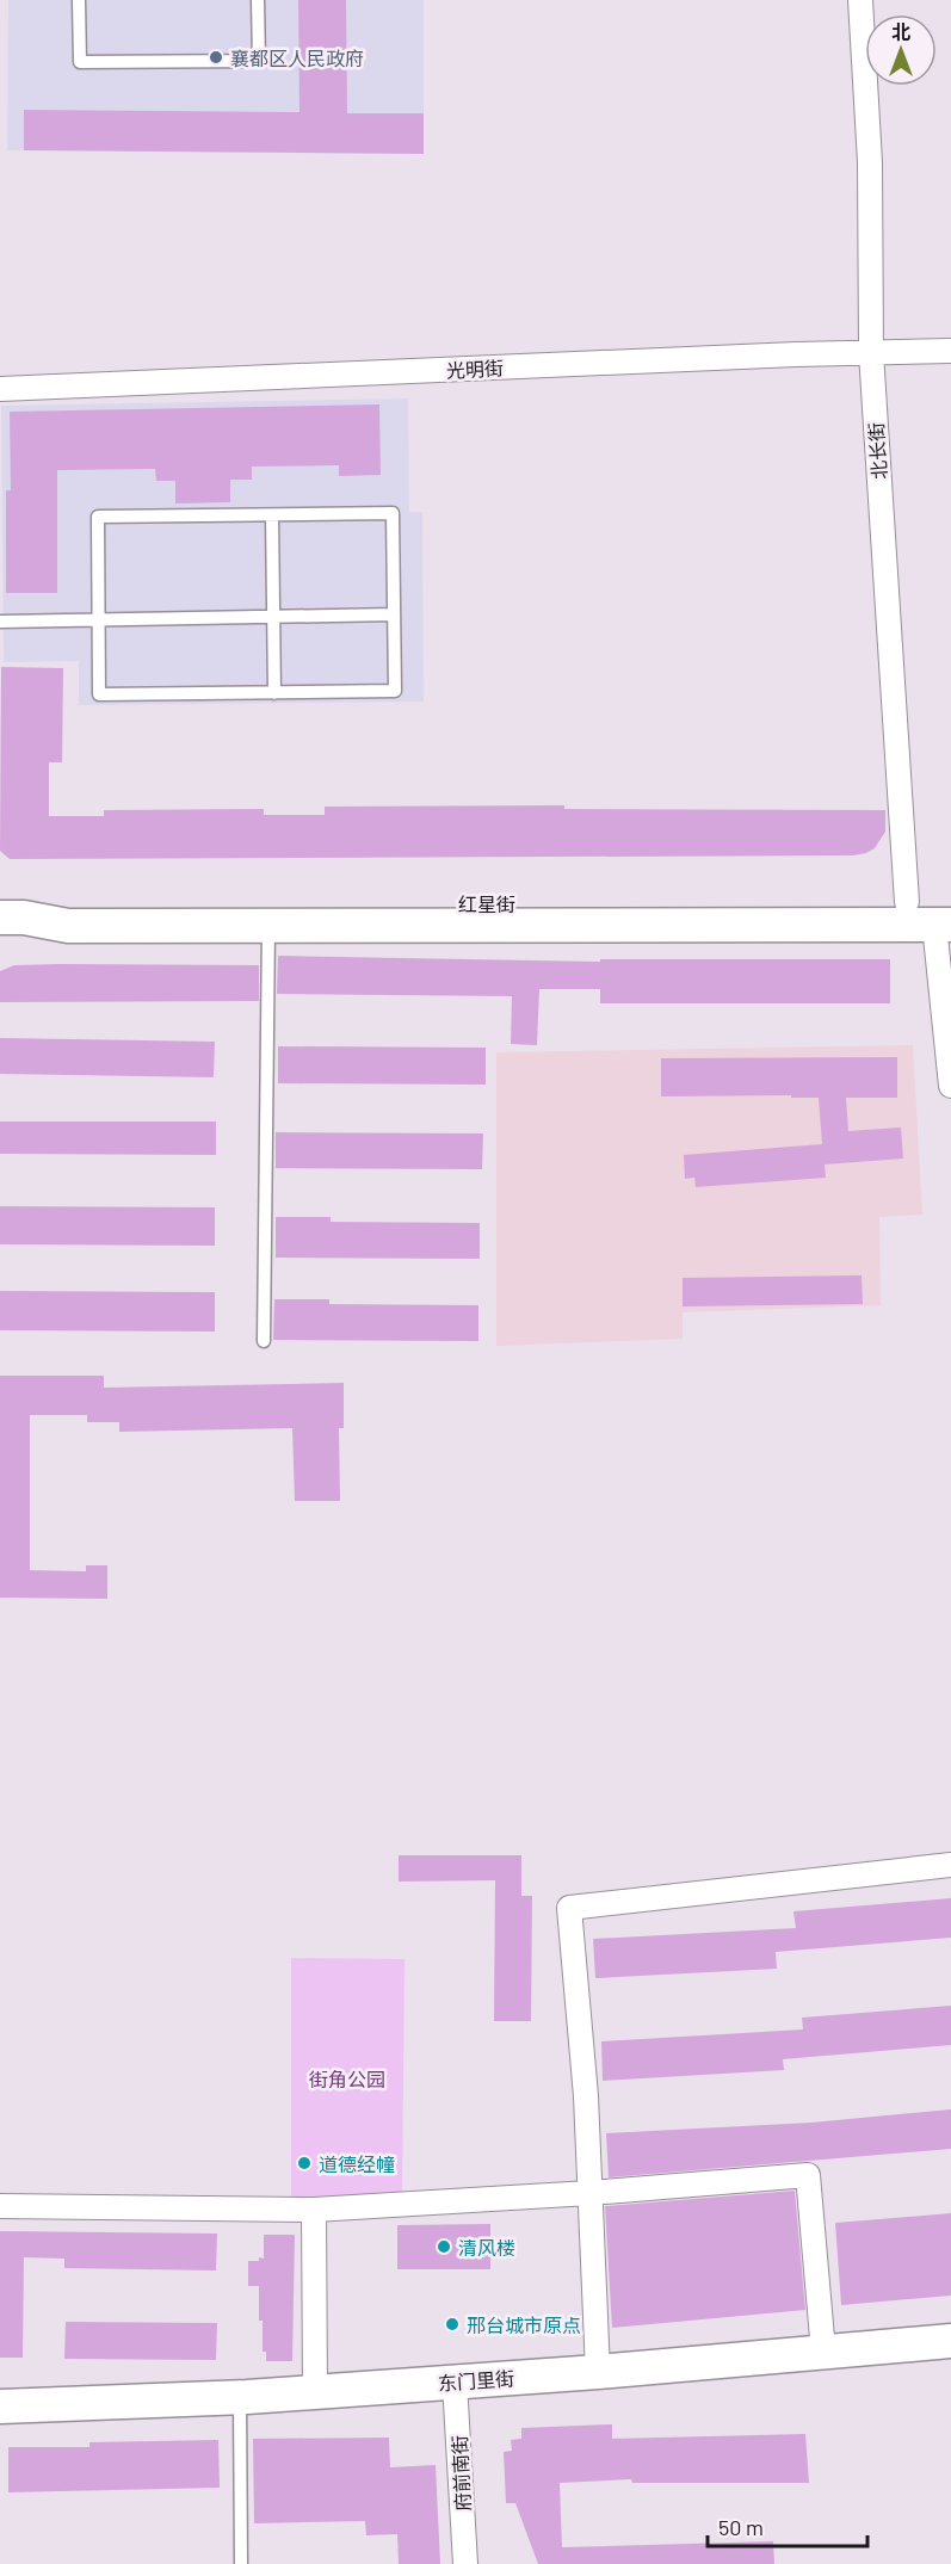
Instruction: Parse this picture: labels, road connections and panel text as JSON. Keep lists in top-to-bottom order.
{
  "streets": {
    "street": [
      "光明街",
      "北长街",
      "红星街",
      "东门里街",
      "府前南街"
    ]
  },
  "crossings": [
    ["光明街", "北长街"],
    ["北长街", "红星街"],
    ["东门里街", "府前南街"]
  ],
  "parks": ["街角公园"],
  "places": [
    "襄都区人民政府",
    "道德经幢",
    "清风楼",
    "邢台城市原点"
  ],
  "scale_bar": "50 m",
  "north": "top"
}
